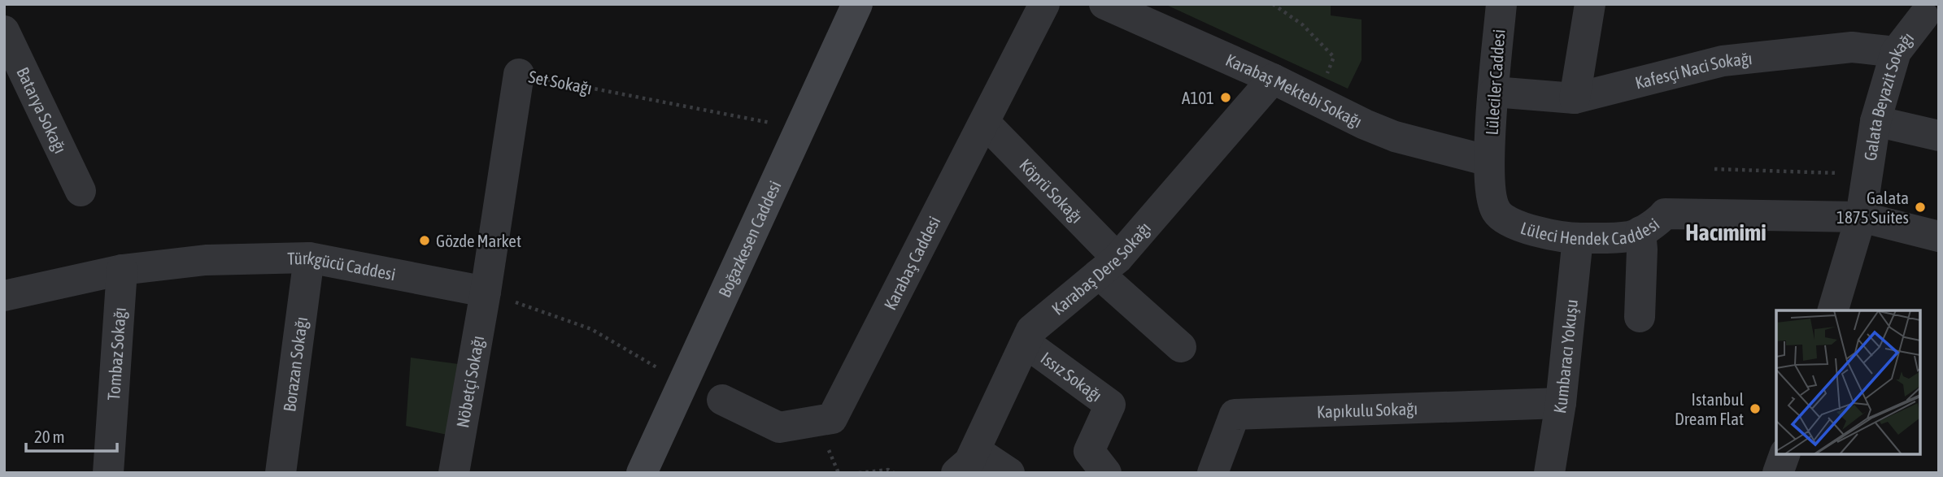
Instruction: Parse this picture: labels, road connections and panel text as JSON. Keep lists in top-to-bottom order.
{
  "streets": {
    "main road": ["Boğazkesen Caddesi"],
    "street": [
      "Kafesçi Naci Sokağı",
      "Set Sokağı",
      "Lüleciler Caddesi",
      "Karabaş Mektebi Sokağı",
      "Galata Beyazit Sokağı",
      "Batarya Sokağı",
      "Köprü Sokağı",
      "Lüleci Hendek Caddesi",
      "Karabaş Caddesi",
      "Türkgücü Caddesi",
      "Karabaş Dere Sokağı",
      "Tombaz Sokağı",
      "Kumbaracı Yokuşu",
      "Borazan Sokağı",
      "Issız Sokağı",
      "Nöbetçi Sokağı",
      "Kapıkulu Sokağı"
    ]
  },
  "crossings": [
    ["Kafesçi Naci Sokağı", "Lüleciler Caddesi"],
    ["Kafesçi Naci Sokağı", "Galata Beyazit Sokağı"],
    ["Set Sokağı", "Boğazkesen Caddesi"],
    ["Set Sokağı", "Türkgücü Caddesi"],
    ["Set Sokağı", "Nöbetçi Sokağı"],
    ["Lüleciler Caddesi", "Karabaş Mektebi Sokağı"],
    ["Lüleciler Caddesi", "Lüleci Hendek Caddesi"],
    ["Karabaş Mektebi Sokağı", "Lüleci Hendek Caddesi"],
    ["Karabaş Mektebi Sokağı", "Karabaş Dere Sokağı"],
    ["Galata Beyazit Sokağı", "Lüleci Hendek Caddesi"],
    ["Köprü Sokağı", "Karabaş Caddesi"],
    ["Köprü Sokağı", "Karabaş Dere Sokağı"],
    ["Lüleci Hendek Caddesi", "Kumbaracı Yokuşu"],
    ["Türkgücü Caddesi", "Tombaz Sokağı"],
    ["Türkgücü Caddesi", "Borazan Sokağı"],
    ["Türkgücü Caddesi", "Nöbetçi Sokağı"],
    ["Karabaş Dere Sokağı", "Issız Sokağı"],
    ["Kumbaracı Yokuşu", "Kapıkulu Sokağı"]
  ],
  "districts": ["Hacımimi"],
  "places": [
    "A101",
    "Galata 1875 Suites",
    "Gözde Market",
    "Istanbul Dream Flat"
  ],
  "scale_bar": "20 m"
}
